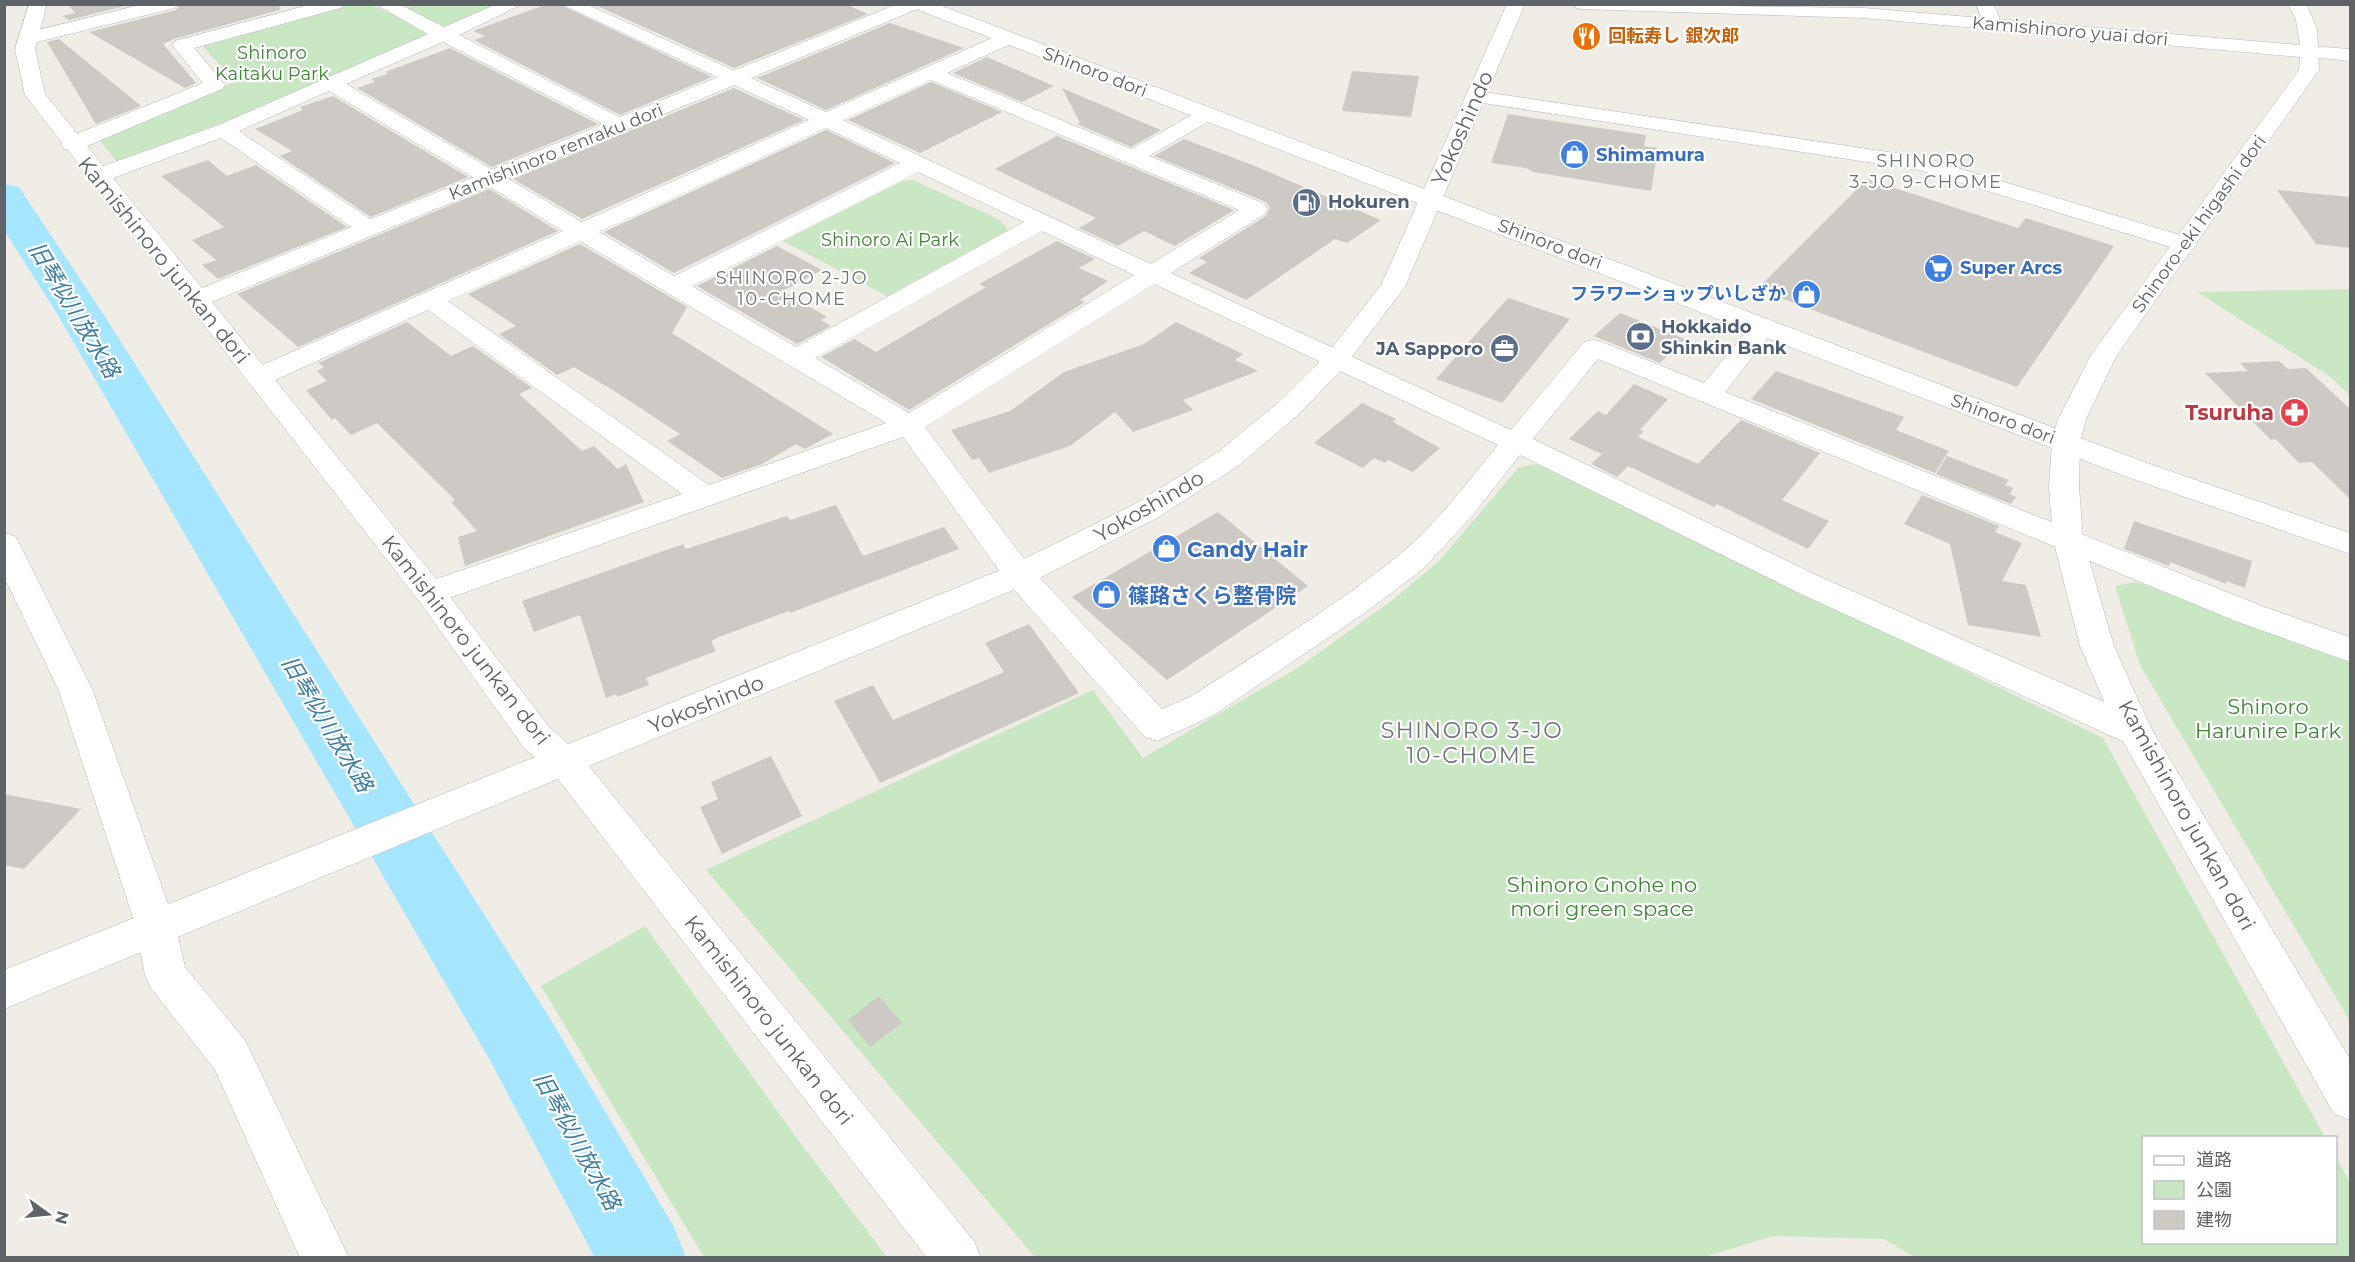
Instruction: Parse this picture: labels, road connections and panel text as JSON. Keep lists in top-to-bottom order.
{
  "streets": {
    "street": [
      "Kamishinoro yuai dori",
      "Shinoro dori",
      "Yokoshindo",
      "Kamishinoro renraku dori",
      "Shinoro-eki higashi dori",
      "Kamishinoro junkan dori"
    ]
  },
  "crossings": [
    ["Kamishinoro yuai dori", "Shinoro-eki higashi dori"],
    ["Shinoro dori", "Yokoshindo"],
    ["Shinoro dori", "Kamishinoro renraku dori"],
    ["Shinoro dori", "Shinoro-eki higashi dori"],
    ["Shinoro dori", "Kamishinoro junkan dori"],
    ["Yokoshindo", "Kamishinoro junkan dori"],
    ["Kamishinoro renraku dori", "Kamishinoro junkan dori"],
    ["Shinoro-eki higashi dori", "Kamishinoro junkan dori"]
  ],
  "districts": ["SHINORO 3-JO 9-CHOME", "SHINORO 2-JO 10-CHOME", "SHINORO 3-JO 10-CHOME"],
  "water": ["旧琴似川放水路"],
  "parks": [
    "Shinoro Kaitaku Park",
    "Shinoro Ai Park",
    "Shinoro Harunire Park",
    "Shinoro Gnohe no mori green space"
  ],
  "places": {
    "restaurant": ["回転寿し 銀次郎"],
    "shop": [
      "Shimamura",
      "フラワーショップいしざか",
      "Candy Hair",
      "篠路さくら整骨院"
    ],
    "fuel station": ["Hokuren"],
    "supermarket": ["Super Arcs"],
    "bank": ["Hokkaido Shinkin Bank"],
    "office": ["JA Sapporo"],
    "pharmacy": ["Tsuruha"]
  },
  "legend": ["道路", "公園", "建物"],
  "north": "right"
}
